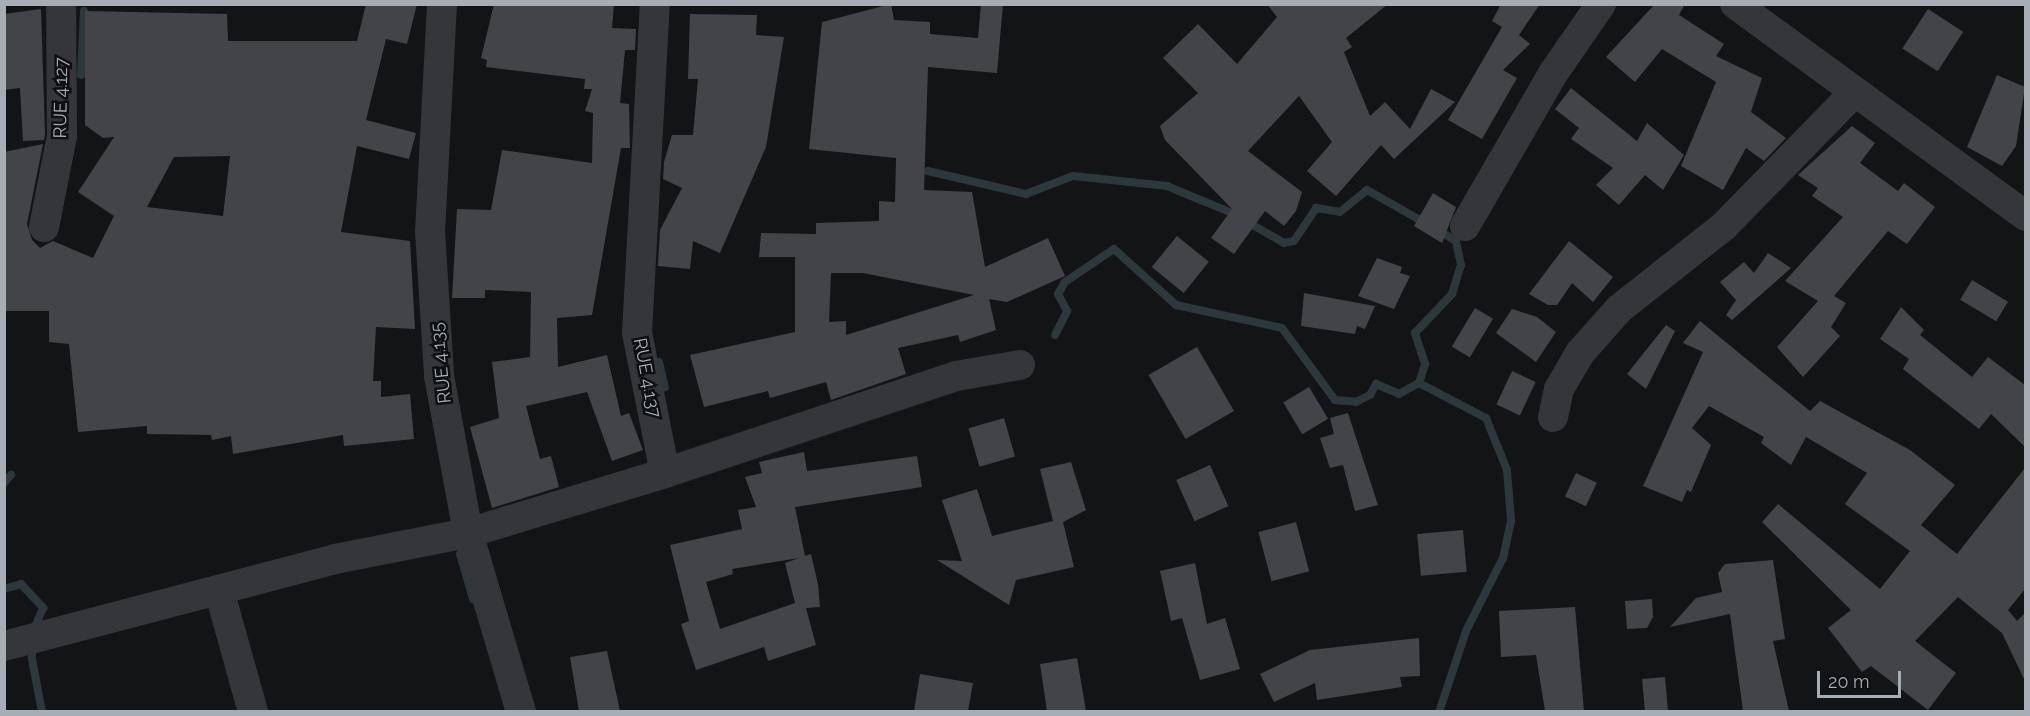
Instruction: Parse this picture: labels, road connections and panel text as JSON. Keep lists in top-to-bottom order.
{
  "streets": {
    "street": ["RUE 4.127", "RUE 4.135", "RUE 4.137"]
  },
  "scale_bar": "20 m"
}
